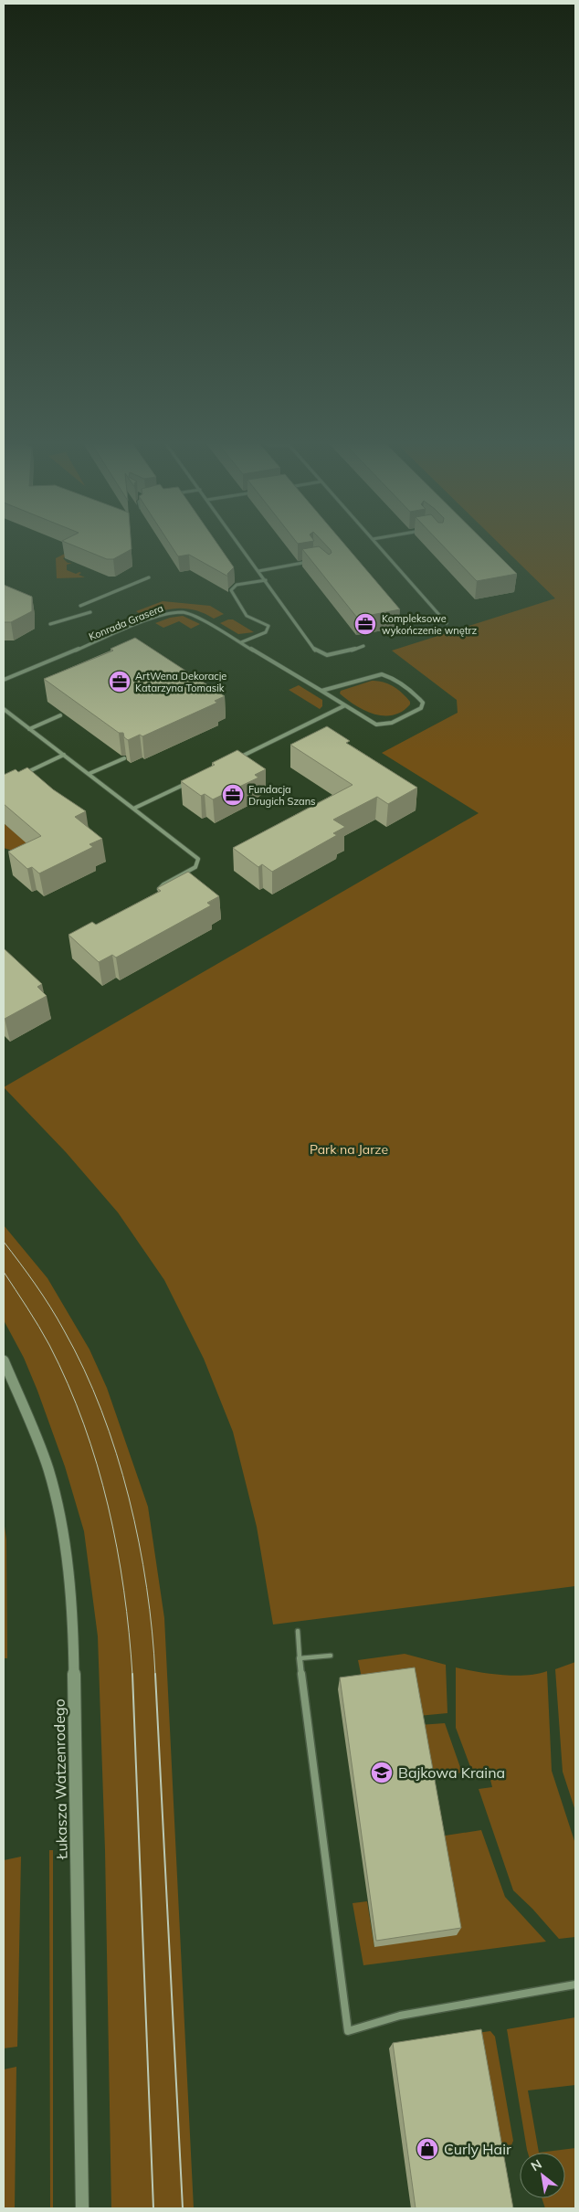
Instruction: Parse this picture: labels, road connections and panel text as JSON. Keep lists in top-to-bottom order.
{
  "streets": {
    "street": ["Konrada Grasera", "Łukasza Watzenrodego"]
  },
  "parks": ["Park na Jarze"],
  "places": {
    "office": ["Kompleksowe wykończenie wnętrz", "ArtWena Dekoracje Katarzyna Tomasik", "Fundacja Drugich Szans"],
    "school or university": ["Bajkowa Kraina"],
    "shop": ["Curly Hair"]
  },
  "north": "top left"
}
